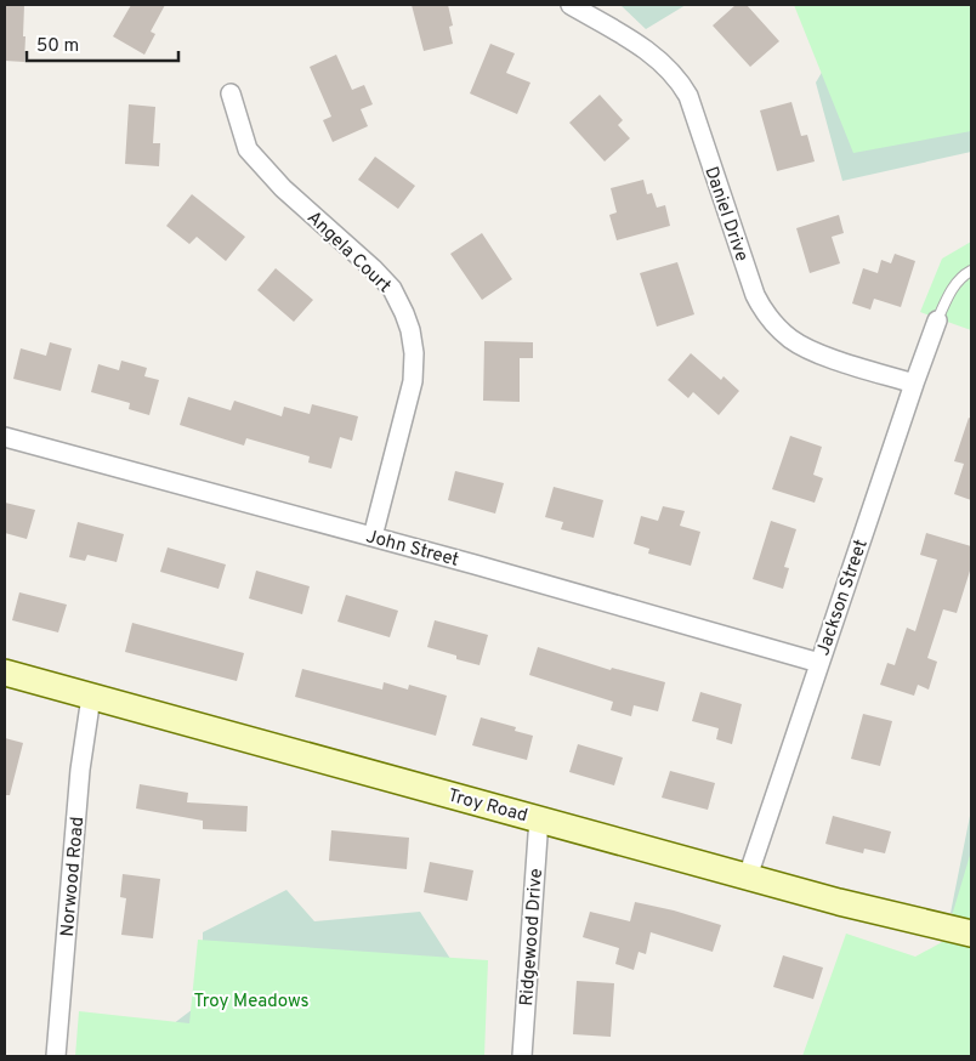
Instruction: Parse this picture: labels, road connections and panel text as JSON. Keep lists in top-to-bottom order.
{
  "streets": {
    "street": [
      "Daniel Drive",
      "Angela Court",
      "John Street",
      "Jackson Street",
      "Troy Road",
      "Norwood Road",
      "Ridgewood Drive"
    ]
  },
  "crossings": [
    ["Daniel Drive", "Jackson Street"],
    ["Angela Court", "John Street"],
    ["John Street", "Jackson Street"],
    ["Jackson Street", "Troy Road"],
    ["Troy Road", "Norwood Road"],
    ["Troy Road", "Ridgewood Drive"]
  ],
  "parks": ["Troy Meadows"],
  "scale_bar": "50 m"
}
